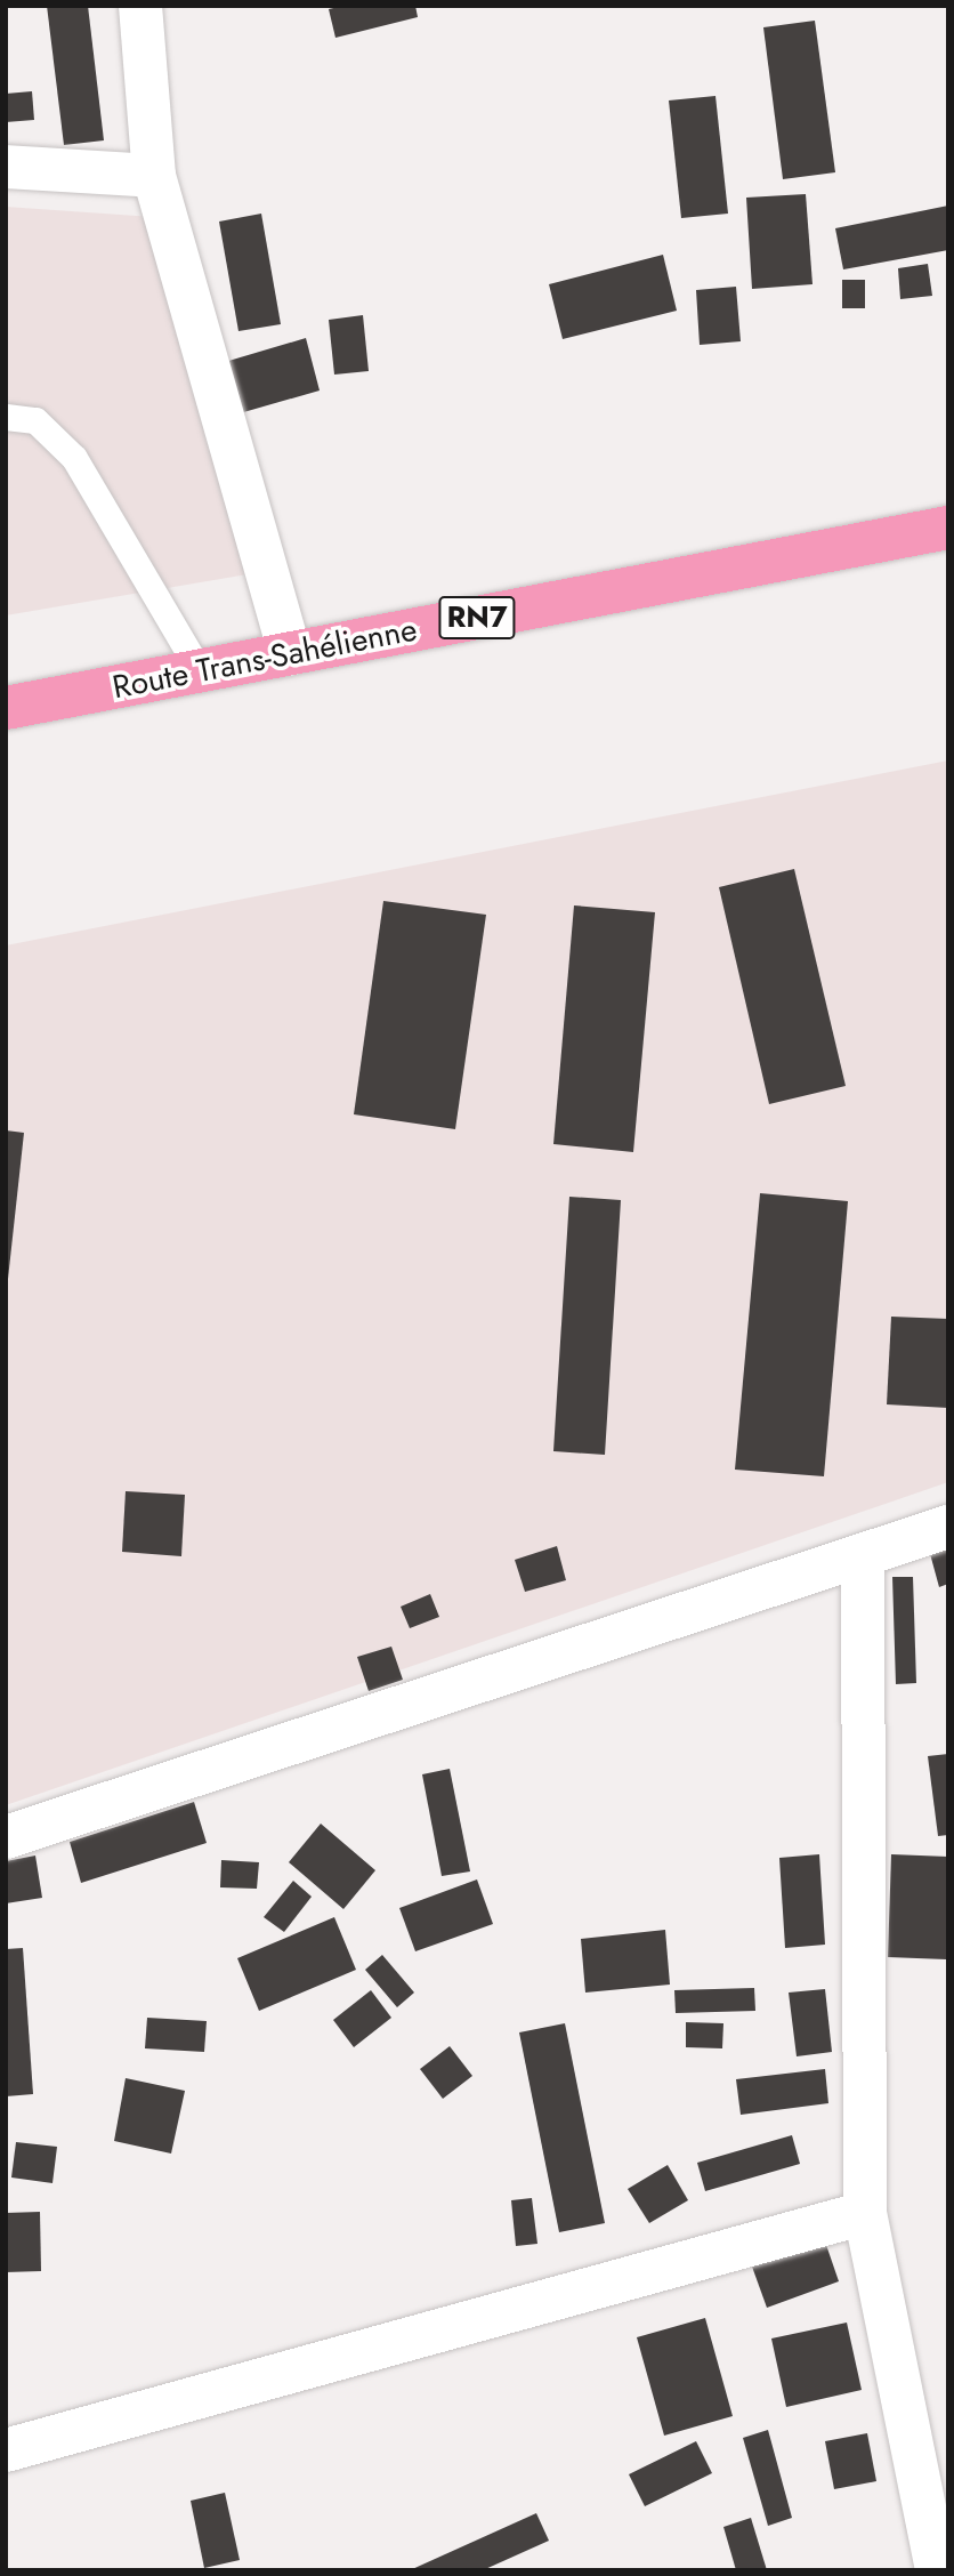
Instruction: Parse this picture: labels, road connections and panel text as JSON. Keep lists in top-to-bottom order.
{
  "streets": {
    "highway": ["RN7", "Route Trans-Sahélienne"]
  }
}
